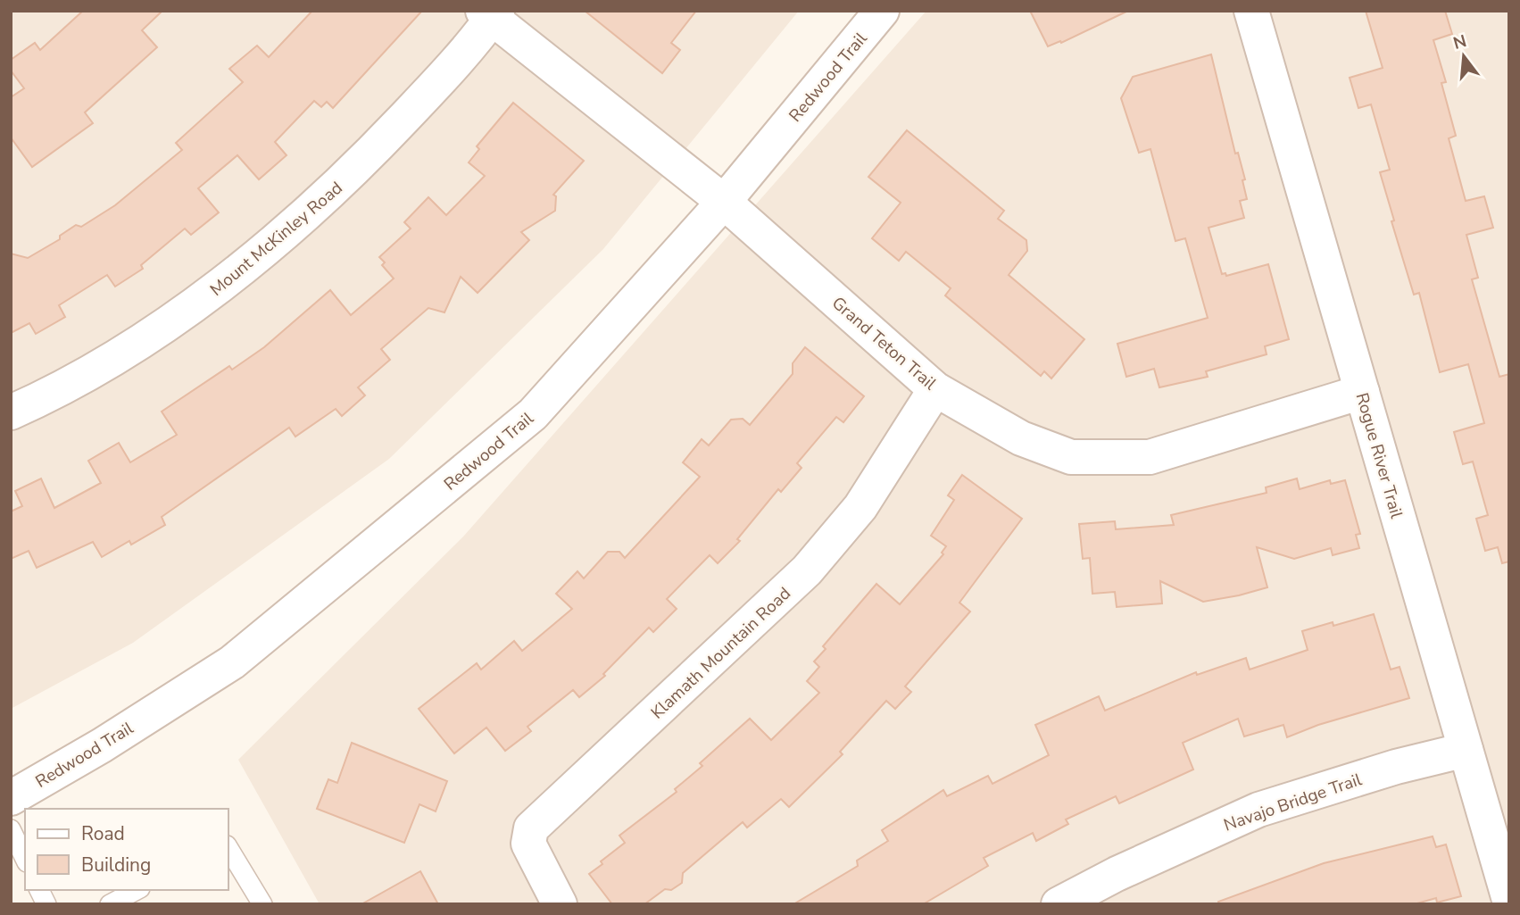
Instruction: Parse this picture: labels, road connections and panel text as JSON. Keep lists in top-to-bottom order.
{
  "streets": {
    "street": [
      "Redwood Trail",
      "Mount McKinley Road",
      "Grand Teton Trail",
      "Rogue River Trail",
      "Klamath Mountain Road",
      "Navajo Bridge Trail"
    ]
  },
  "crossings": [
    ["Redwood Trail", "Grand Teton Trail"],
    ["Mount McKinley Road", "Grand Teton Trail"],
    ["Grand Teton Trail", "Rogue River Trail"],
    ["Grand Teton Trail", "Klamath Mountain Road"],
    ["Rogue River Trail", "Navajo Bridge Trail"]
  ],
  "legend": ["Road", "Building"],
  "north": "top"
}
